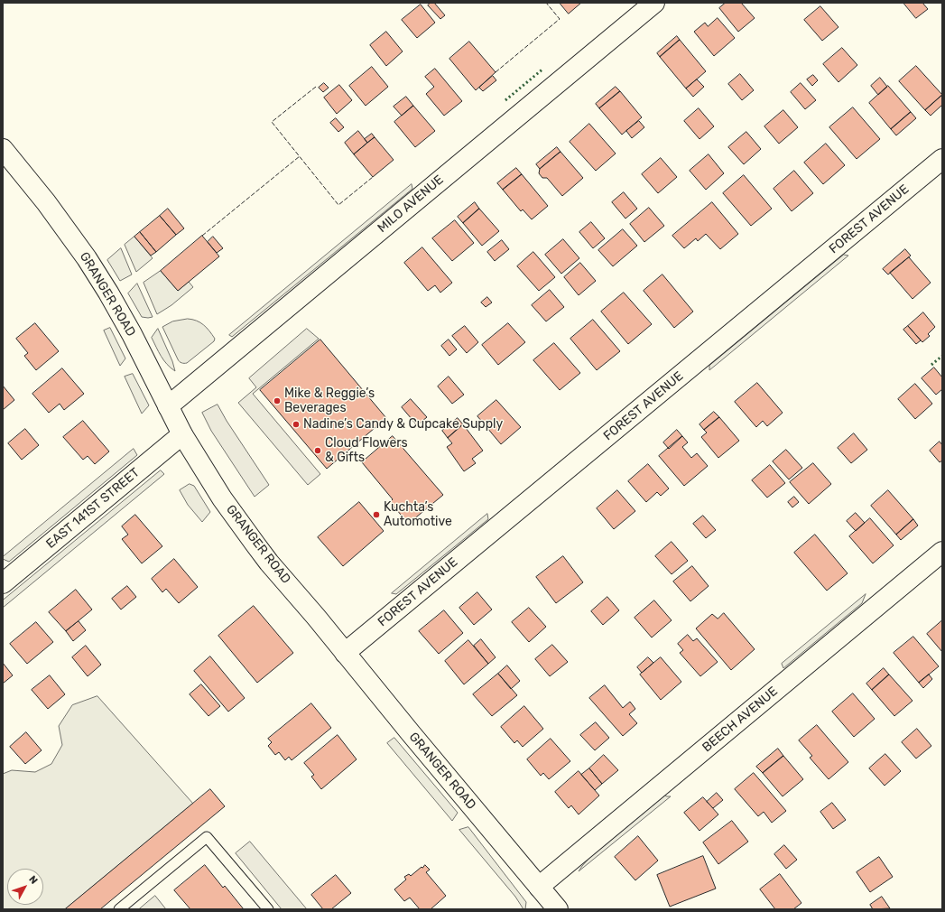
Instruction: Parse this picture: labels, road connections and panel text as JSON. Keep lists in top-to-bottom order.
{
  "streets": {
    "street": [
      "MILO AVENUE",
      "FOREST AVENUE",
      "GRANGER ROAD",
      "EAST 141ST STREET",
      "BEECH AVENUE"
    ]
  },
  "crossings": [
    ["MILO AVENUE", "GRANGER ROAD"],
    ["FOREST AVENUE", "GRANGER ROAD"],
    ["GRANGER ROAD", "EAST 141ST STREET"],
    ["GRANGER ROAD", "BEECH AVENUE"]
  ],
  "places": [
    "Mike & Reggie’s Beverages",
    "Nadine’s Candy & Cupcake Supply",
    "Cloud Flowers & Gifts",
    "Kuchta’s Automotive"
  ],
  "north": "top right"
}
